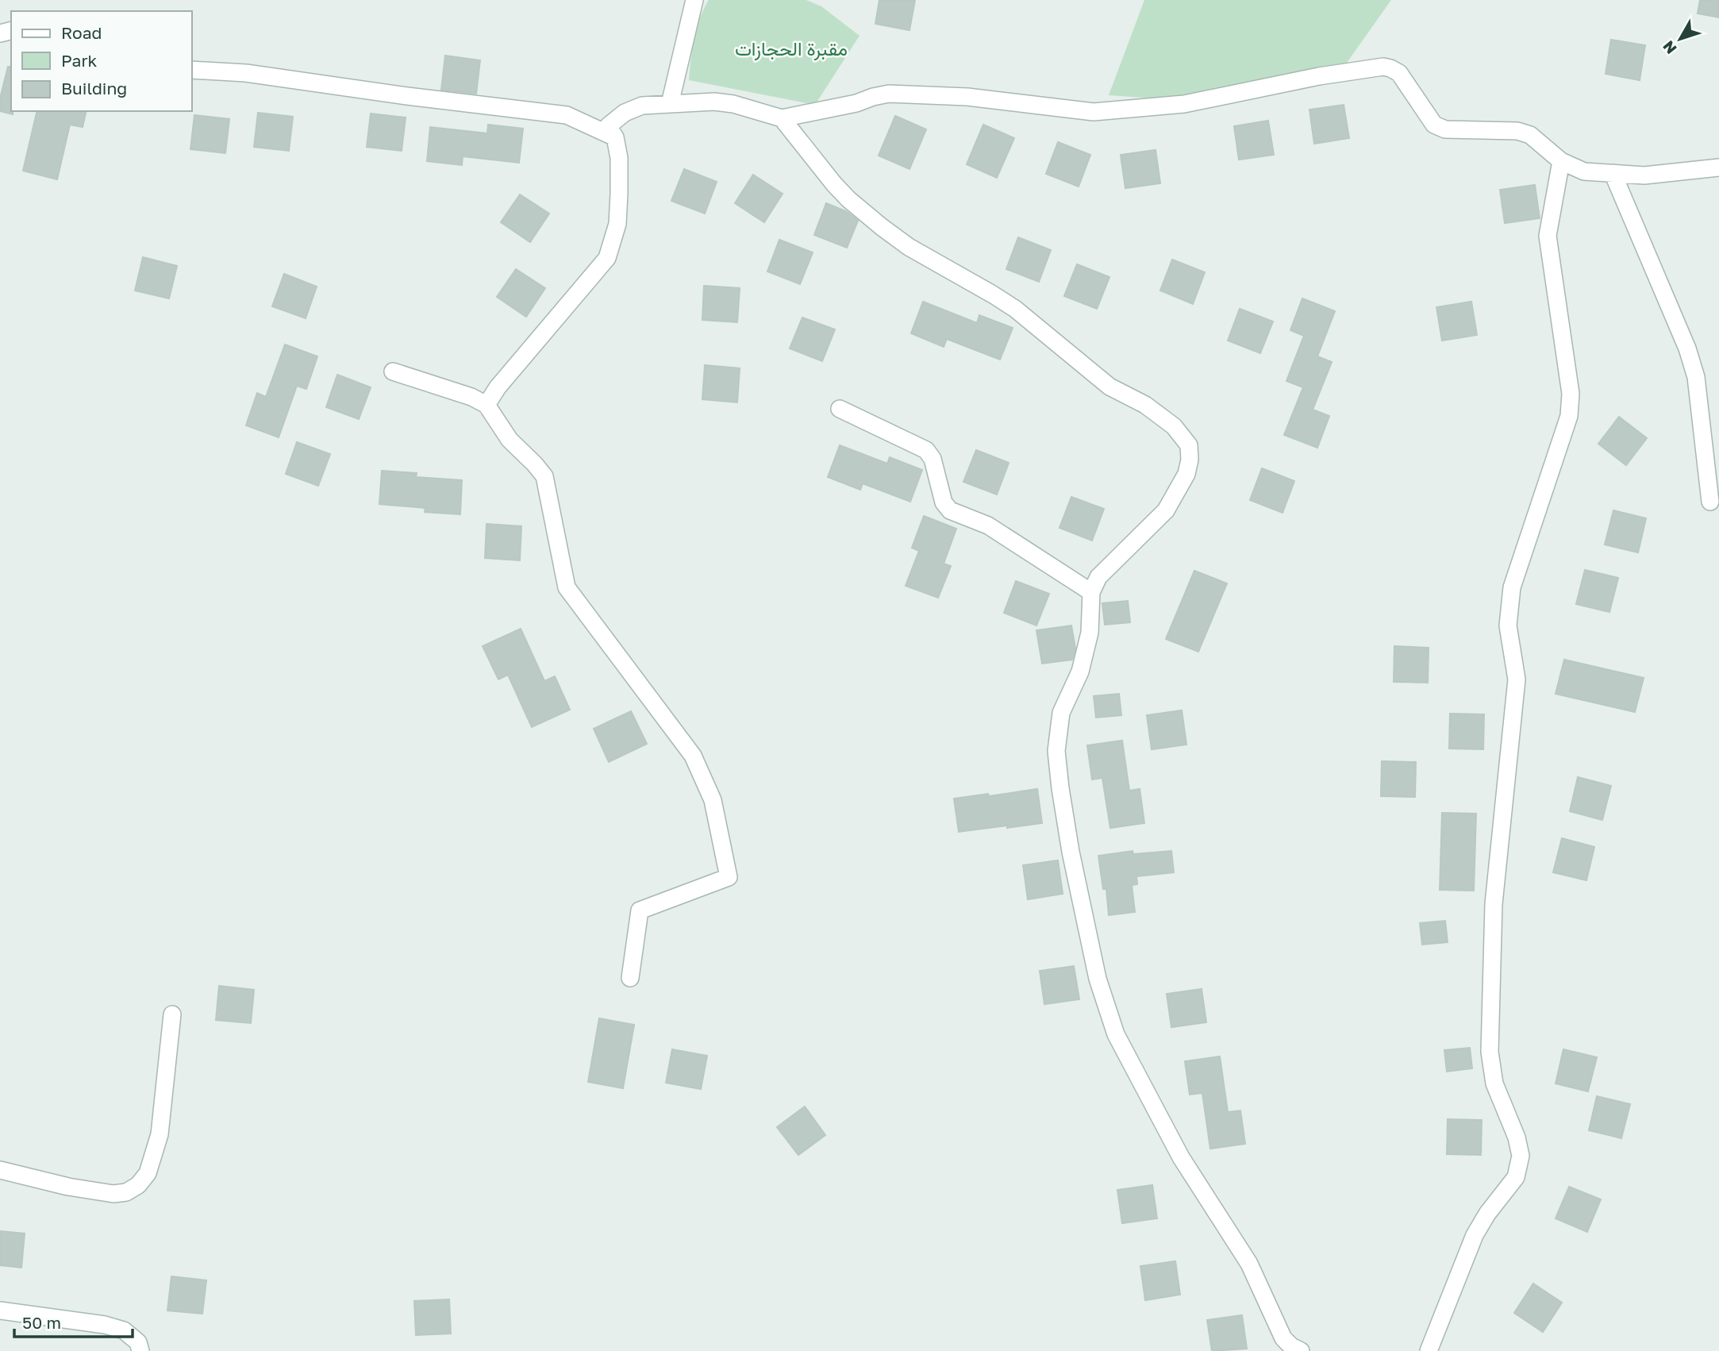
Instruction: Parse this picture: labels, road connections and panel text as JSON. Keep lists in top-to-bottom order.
{
  "parks": ["مقبرة الحجازات"],
  "legend": ["Road", "Park", "Building"],
  "scale_bar": "50 m",
  "north": "bottom left"
}
